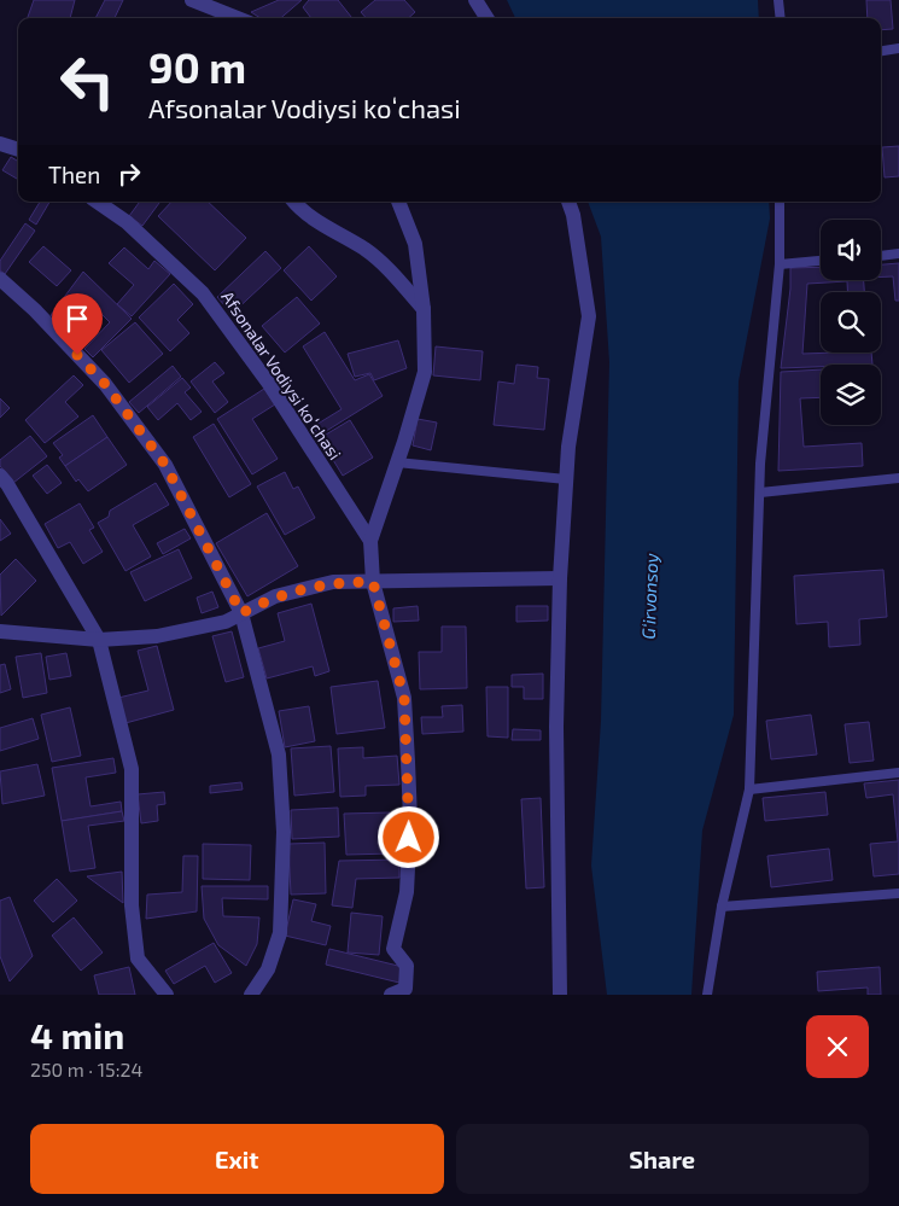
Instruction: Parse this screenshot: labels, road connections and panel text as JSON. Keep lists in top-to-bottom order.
{
  "streets": {
    "street": ["Afsonalar Vodiysi koʻchasi"]
  },
  "water": ["G‘irvonsoy"],
  "page": {
    "turn": ["90 m", "Afsonalar Vodiysi koʻchasi"],
    "then": "Then",
    "heading": ["4 min", "250 m · 15:24"],
    "buttons": ["Exit", "Share"]
  }
}
